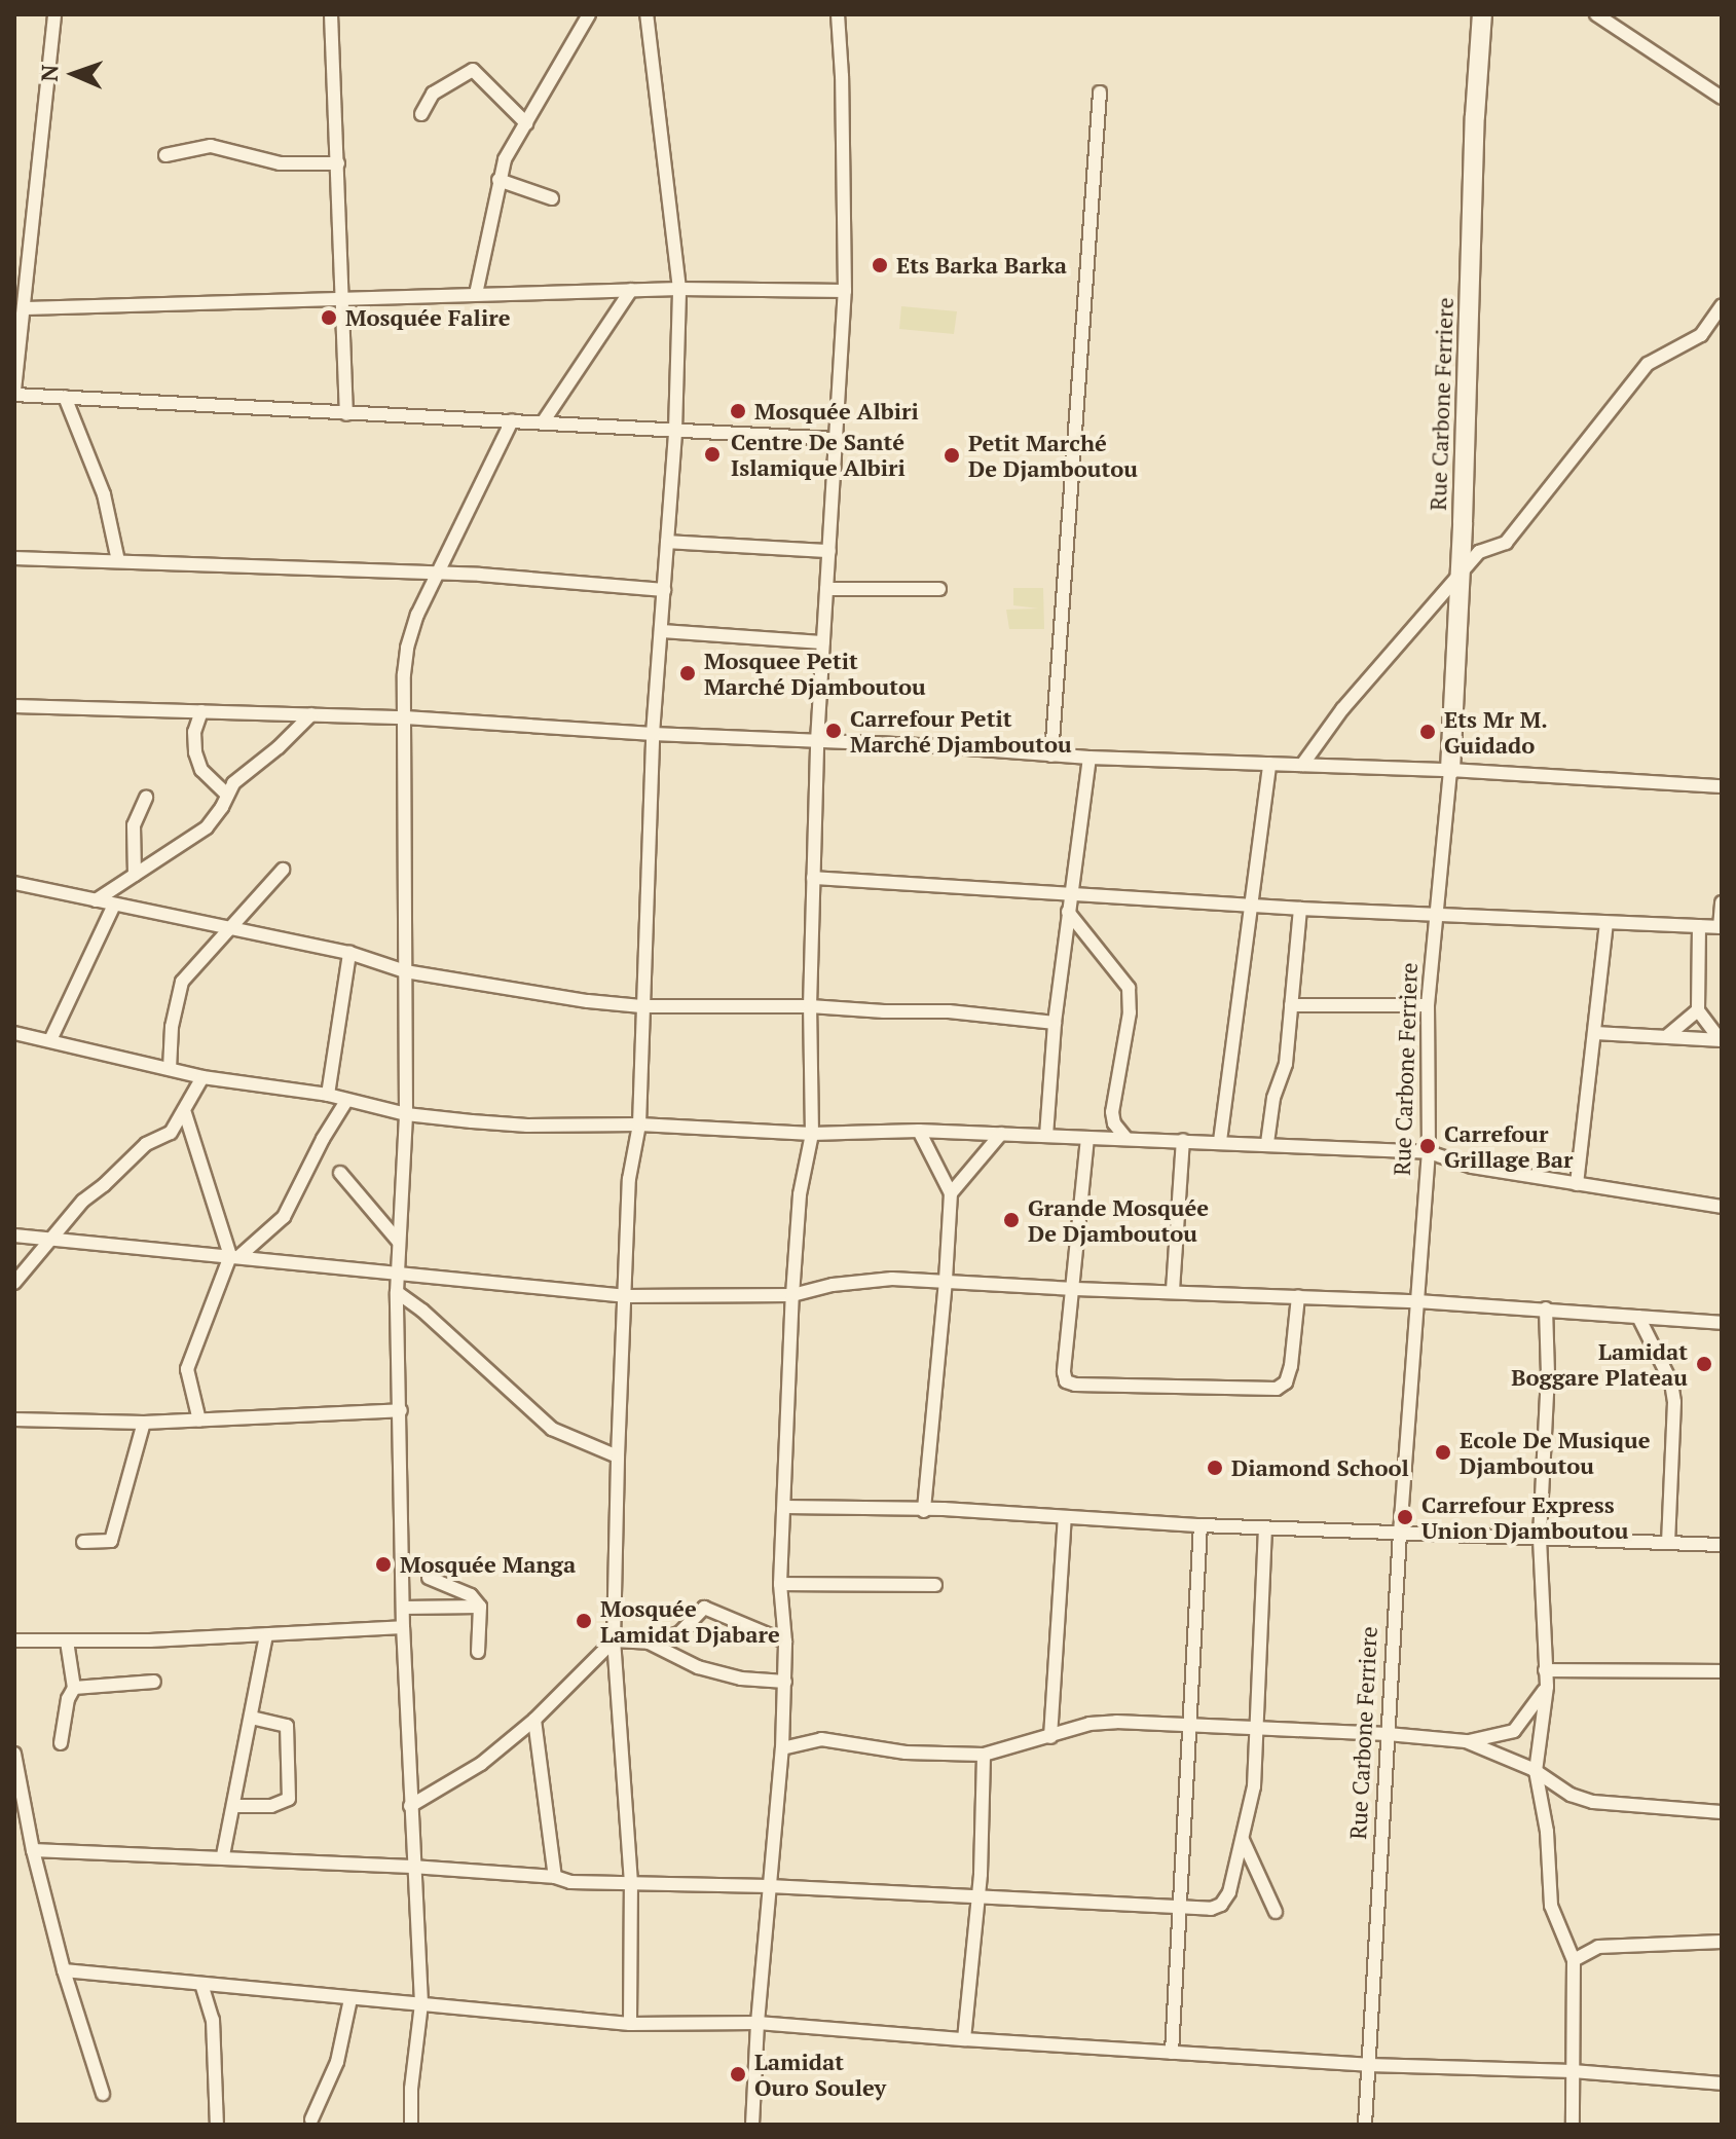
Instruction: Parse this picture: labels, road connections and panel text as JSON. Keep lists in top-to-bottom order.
{
  "streets": {
    "street": ["Rue Carbone Ferriere"]
  },
  "places": [
    "Ets Barka Barka",
    "Mosquée Falire",
    "Mosquée Albiri",
    "Centre De Santé Islamique Albiri",
    "Petit Marché De Djamboutou",
    "Mosquee Petit Marché Djamboutou",
    "Carrefour Petit Marché Djamboutou",
    "Ets Mr M. Guidado",
    "Carrefour Grillage Bar",
    "Grande Mosquée De Djamboutou",
    "Lamidat Boggare Plateau",
    "Ecole De Musique Djamboutou",
    "Diamond School",
    "Carrefour Express Union Djamboutou",
    "Mosquée Manga",
    "Mosquée Lamidat Djabare",
    "Lamidat Ouro Souley"
  ],
  "north": "left"
}
